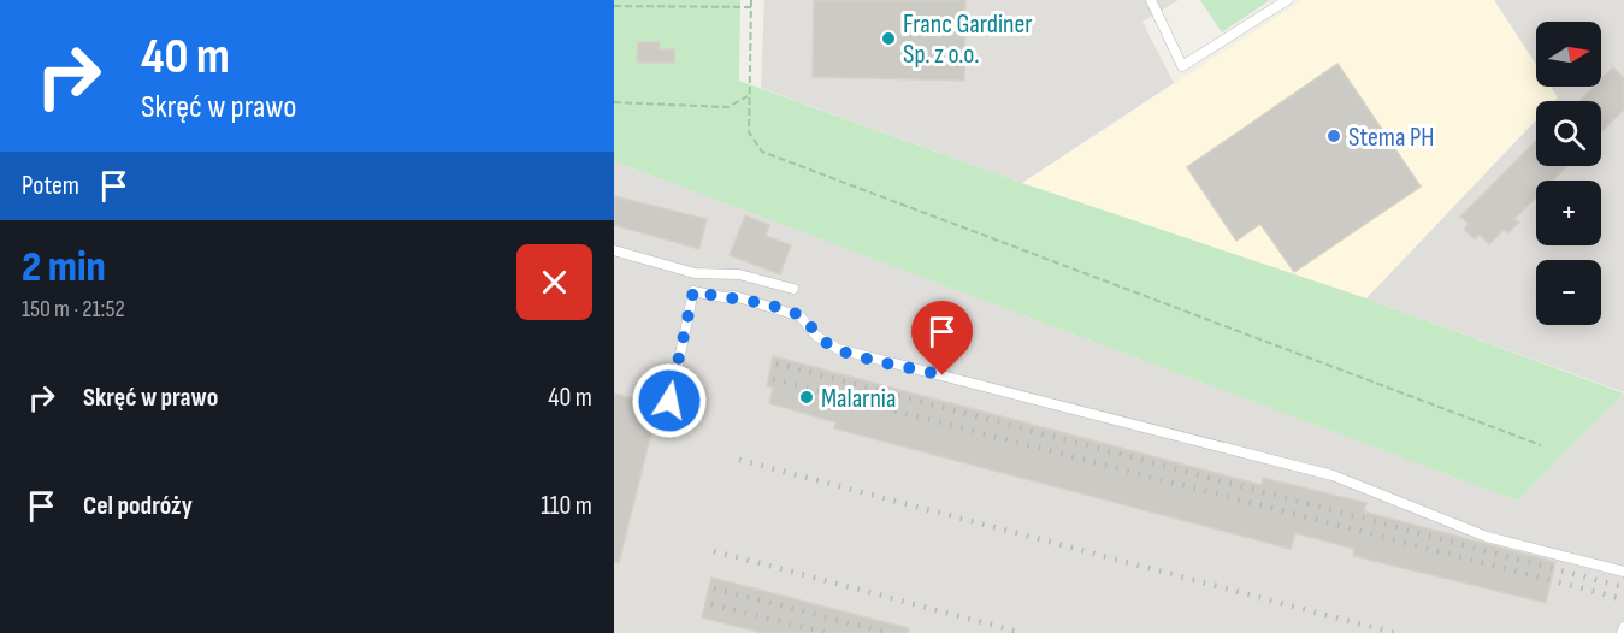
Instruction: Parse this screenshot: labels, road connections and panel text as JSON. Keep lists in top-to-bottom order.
{
  "places": ["Franc Gardiner Sp. z o.o.", "Stema PH", "Malarnia"],
  "north": "right",
  "page": {
    "turn": ["40 m", "Skręć w prawo"],
    "map_buttons": ["+", "−"],
    "then": "Potem",
    "heading": ["2 min", "150 m · 21:52"],
    "list": [
      {
        "name": "Skręć w prawo",
        "value": "40 m"
      },
      {
        "name": "Cel podróży",
        "value": "110 m"
      }
    ]
  }
}
